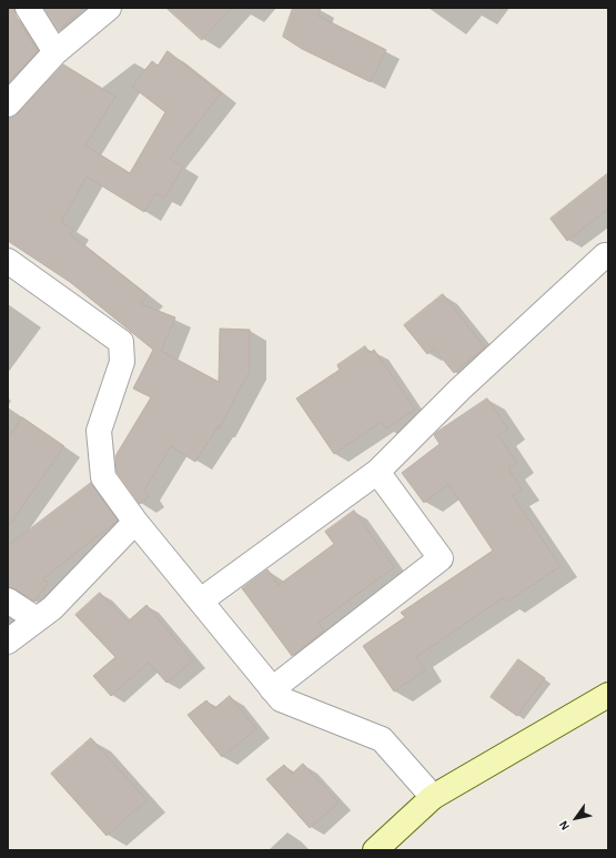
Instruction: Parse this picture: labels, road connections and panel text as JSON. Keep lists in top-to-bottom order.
{
  "north": "bottom left"
}
